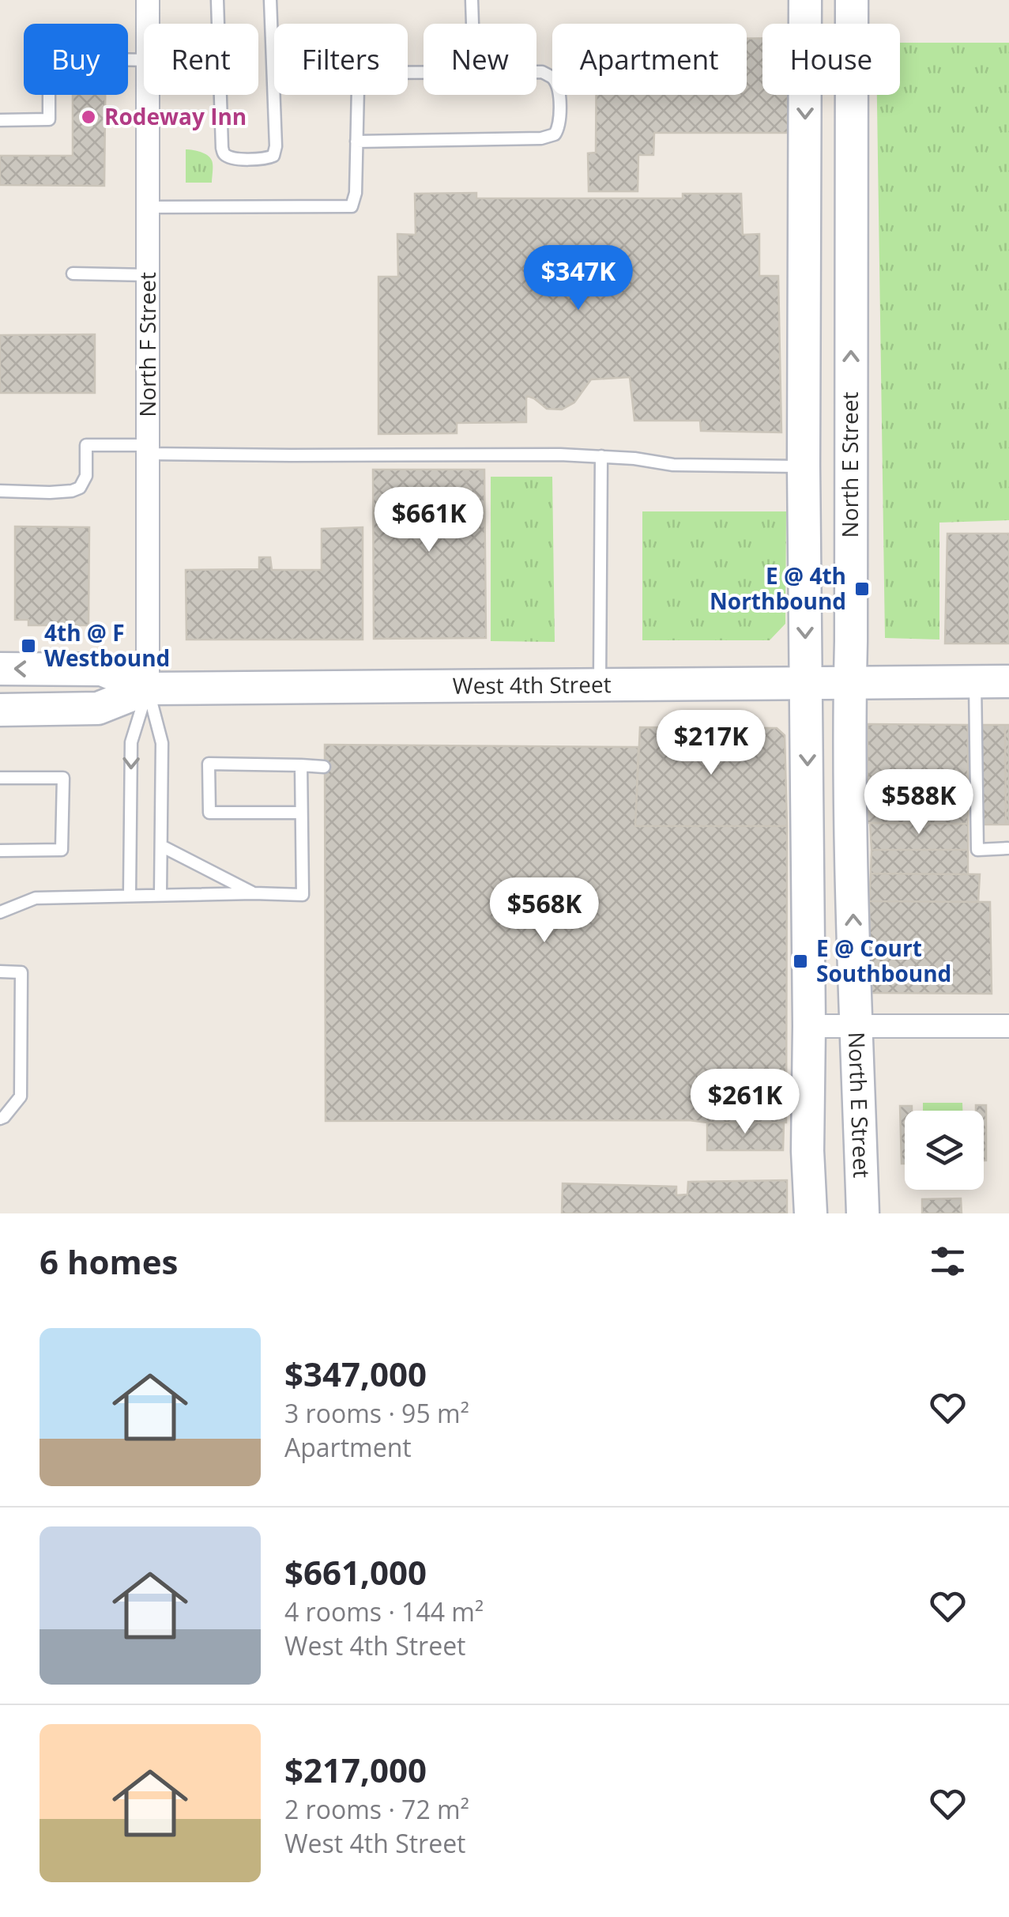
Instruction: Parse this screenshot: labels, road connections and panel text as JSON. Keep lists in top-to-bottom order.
{
  "streets": {
    "main road": ["North E Street", "West 4th Street"],
    "street": ["North F Street"]
  },
  "crossings": [
    ["North F Street", "West 4th Street"],
    ["North E Street", "West 4th Street"]
  ],
  "places": {
    "other": ["Rodeway Inn"],
    "transit": ["E @ 4th Northbound", "4th @ F Westbound", "E @ Court Southbound"]
  },
  "page": {
    "chip": [
      "Buy",
      "Rent",
      "Filters",
      "New",
      "Apartment",
      "House"
    ],
    "price": [
      "$347K",
      "$661K",
      "$217K",
      "$588K",
      "$568K",
      "$261K"
    ],
    "heading": "6 homes",
    "list": [
      {
        "name": "$347,000",
        "note": "3 rooms · 95 m² · Apartment"
      },
      {
        "name": "$661,000",
        "note": "4 rooms · 144 m² · West 4th Street"
      },
      {
        "name": "$217,000",
        "note": "2 rooms · 72 m² · West 4th Street"
      }
    ]
  }
}
